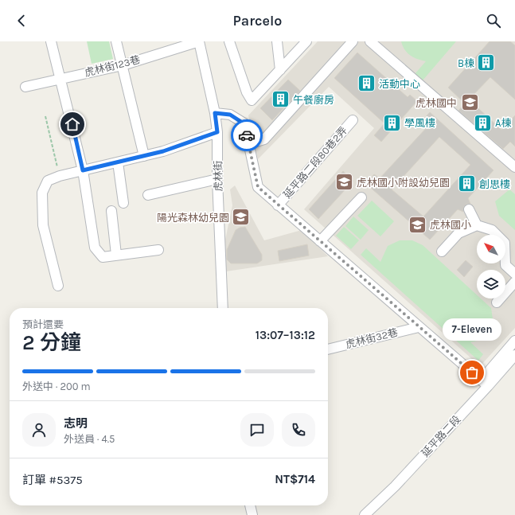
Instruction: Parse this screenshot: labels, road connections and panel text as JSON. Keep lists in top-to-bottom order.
{
  "streets": {
    "street": [
      "虎林街123巷",
      "延平路二段80巷2弄",
      "虎林街",
      "虎林街32巷",
      "延平路二段"
    ]
  },
  "crossings": [
    ["虎林街123巷", "虎林街"]
  ],
  "places": {
    "building": [
      "B棟",
      "活動中心",
      "午餐廚房",
      "學風樓",
      "A棟",
      "創思樓"
    ],
    "school or university": [
      "虎林國中",
      "虎林國小附設幼兒園",
      "陽光森林幼兒園",
      "虎林國小"
    ],
    "other": ["7-Eleven"]
  },
  "north": "top left",
  "page": {
    "header": "Parcelo",
    "heading": ["2 分鐘", "預計還要", "13:07–13:12"],
    "panel": [
      "志明",
      "外送員 · 4.5",
      "訂單 #5375",
      "NT$714"
    ],
    "bubble": "7-Eleven",
    "bar": "外送中 · 200 m"
  }
}
